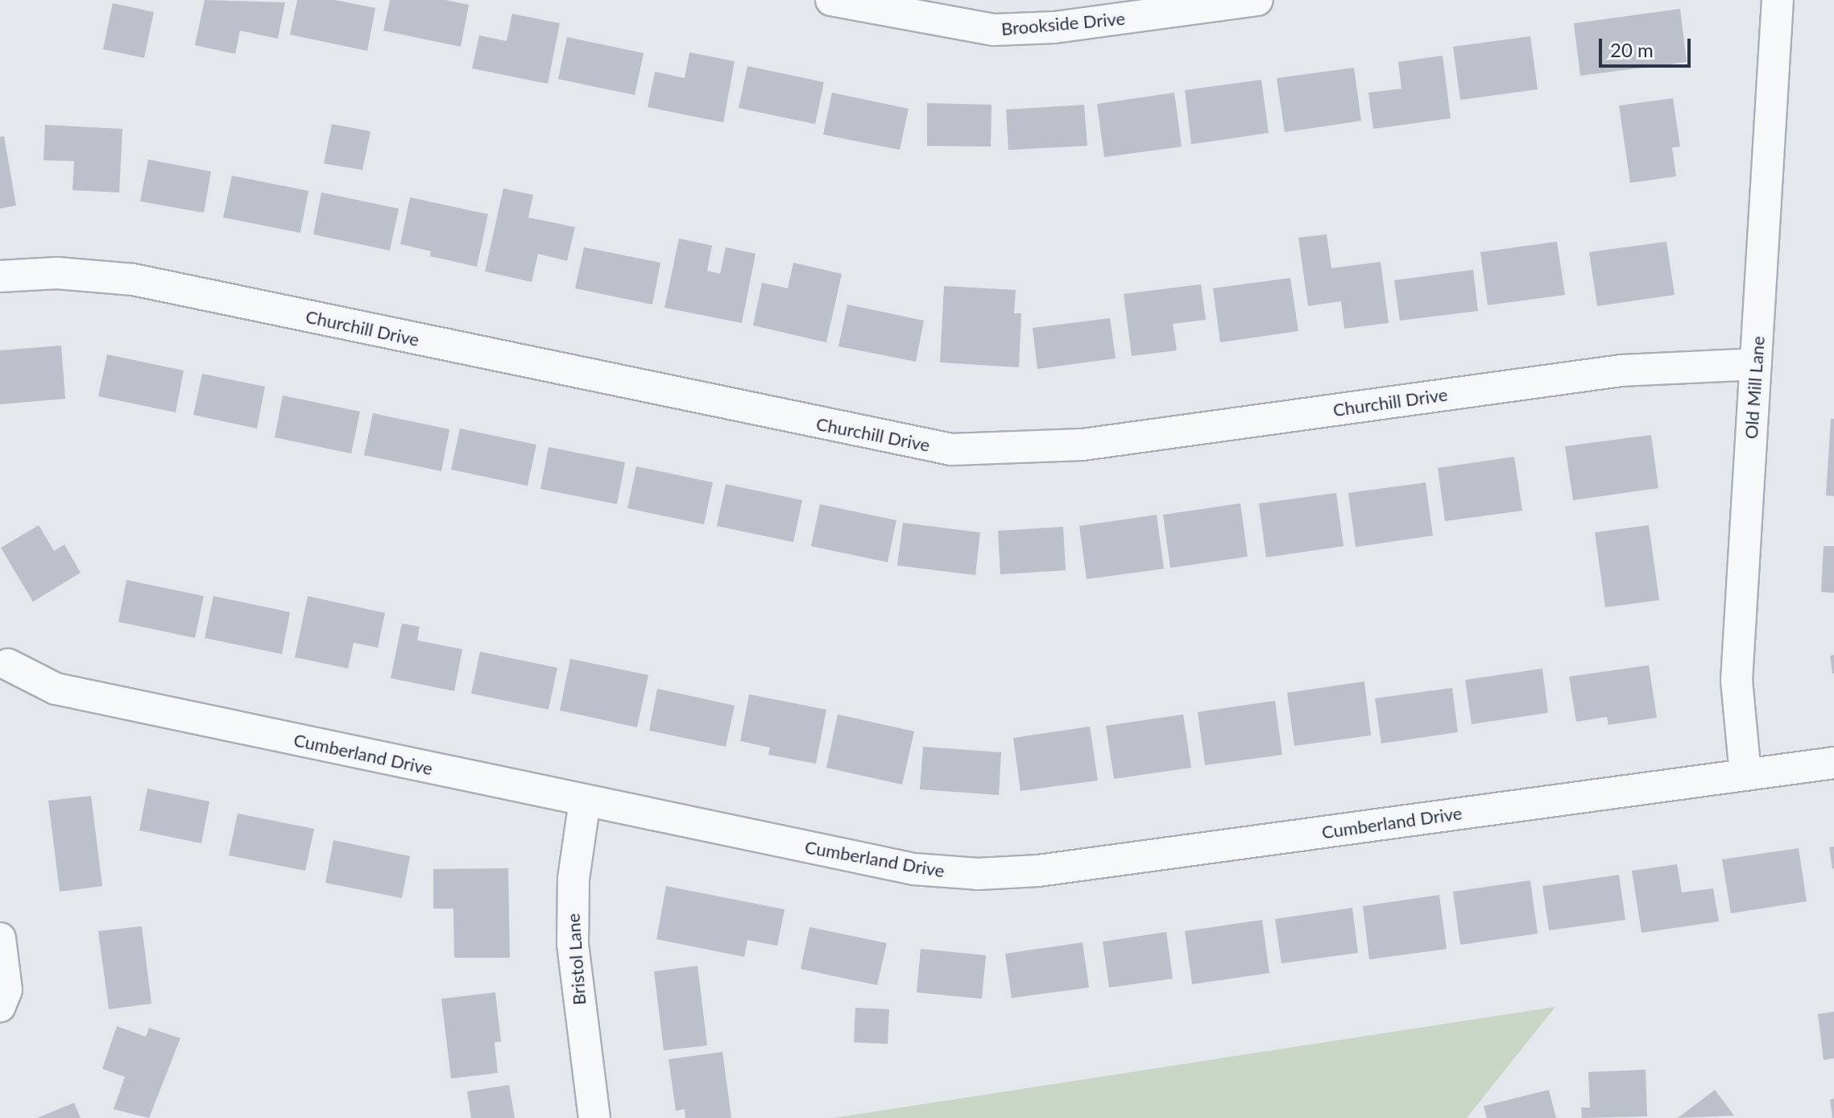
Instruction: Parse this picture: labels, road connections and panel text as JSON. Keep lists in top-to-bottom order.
{
  "streets": {
    "street": [
      "Brookside Drive",
      "Churchill Drive",
      "Old Mill Lane",
      "Cumberland Drive",
      "Bristol Lane"
    ]
  },
  "crossings": [
    ["Churchill Drive", "Old Mill Lane"],
    ["Old Mill Lane", "Cumberland Drive"],
    ["Cumberland Drive", "Bristol Lane"]
  ],
  "scale_bar": "20 m"
}
